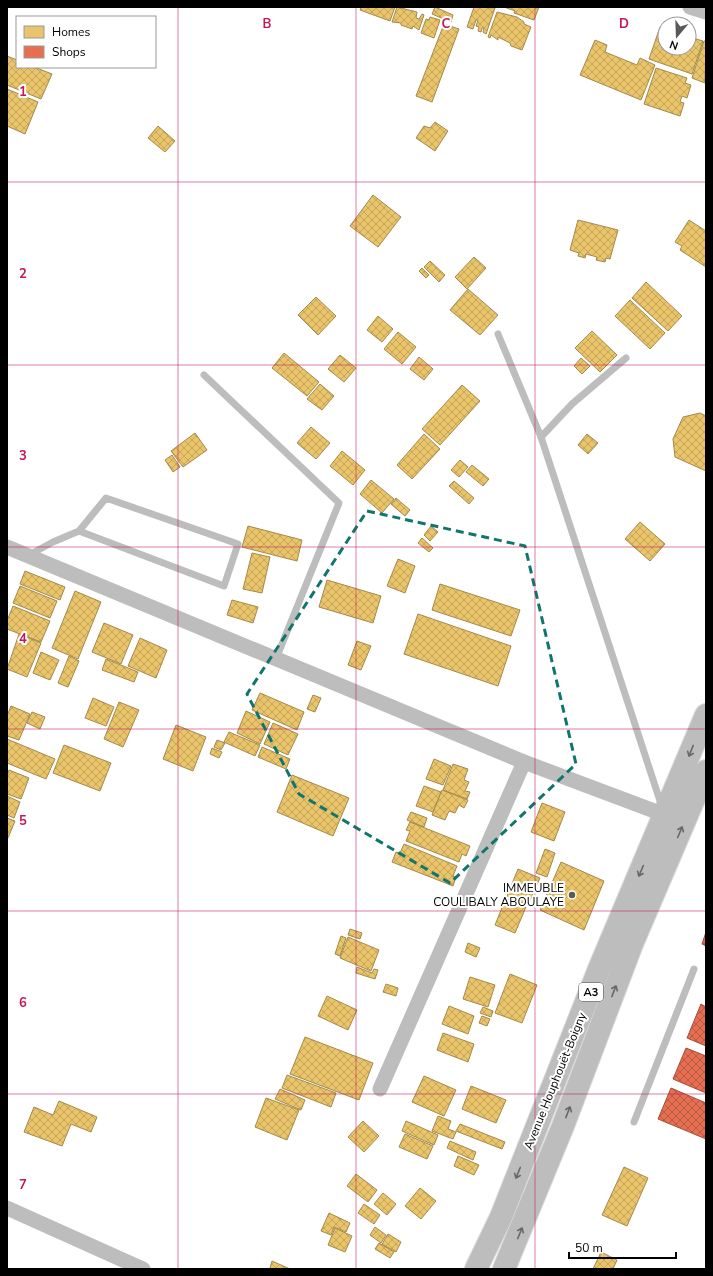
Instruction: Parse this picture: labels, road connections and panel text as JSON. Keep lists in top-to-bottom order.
{
  "streets": {
    "highway": ["A3", "Avenue Houphouët-Boigny"]
  },
  "places": ["IMMEUBLE COULIBALY ABOULAYE"],
  "legend": ["Homes", "Shops"],
  "scale_bar": "50 m",
  "north": "bottom",
  "grid": {
    "columns": ["B", "C", "D"],
    "rows": [
      "1",
      "2",
      "3",
      "4",
      "5",
      "6",
      "7"
    ]
  }
}
